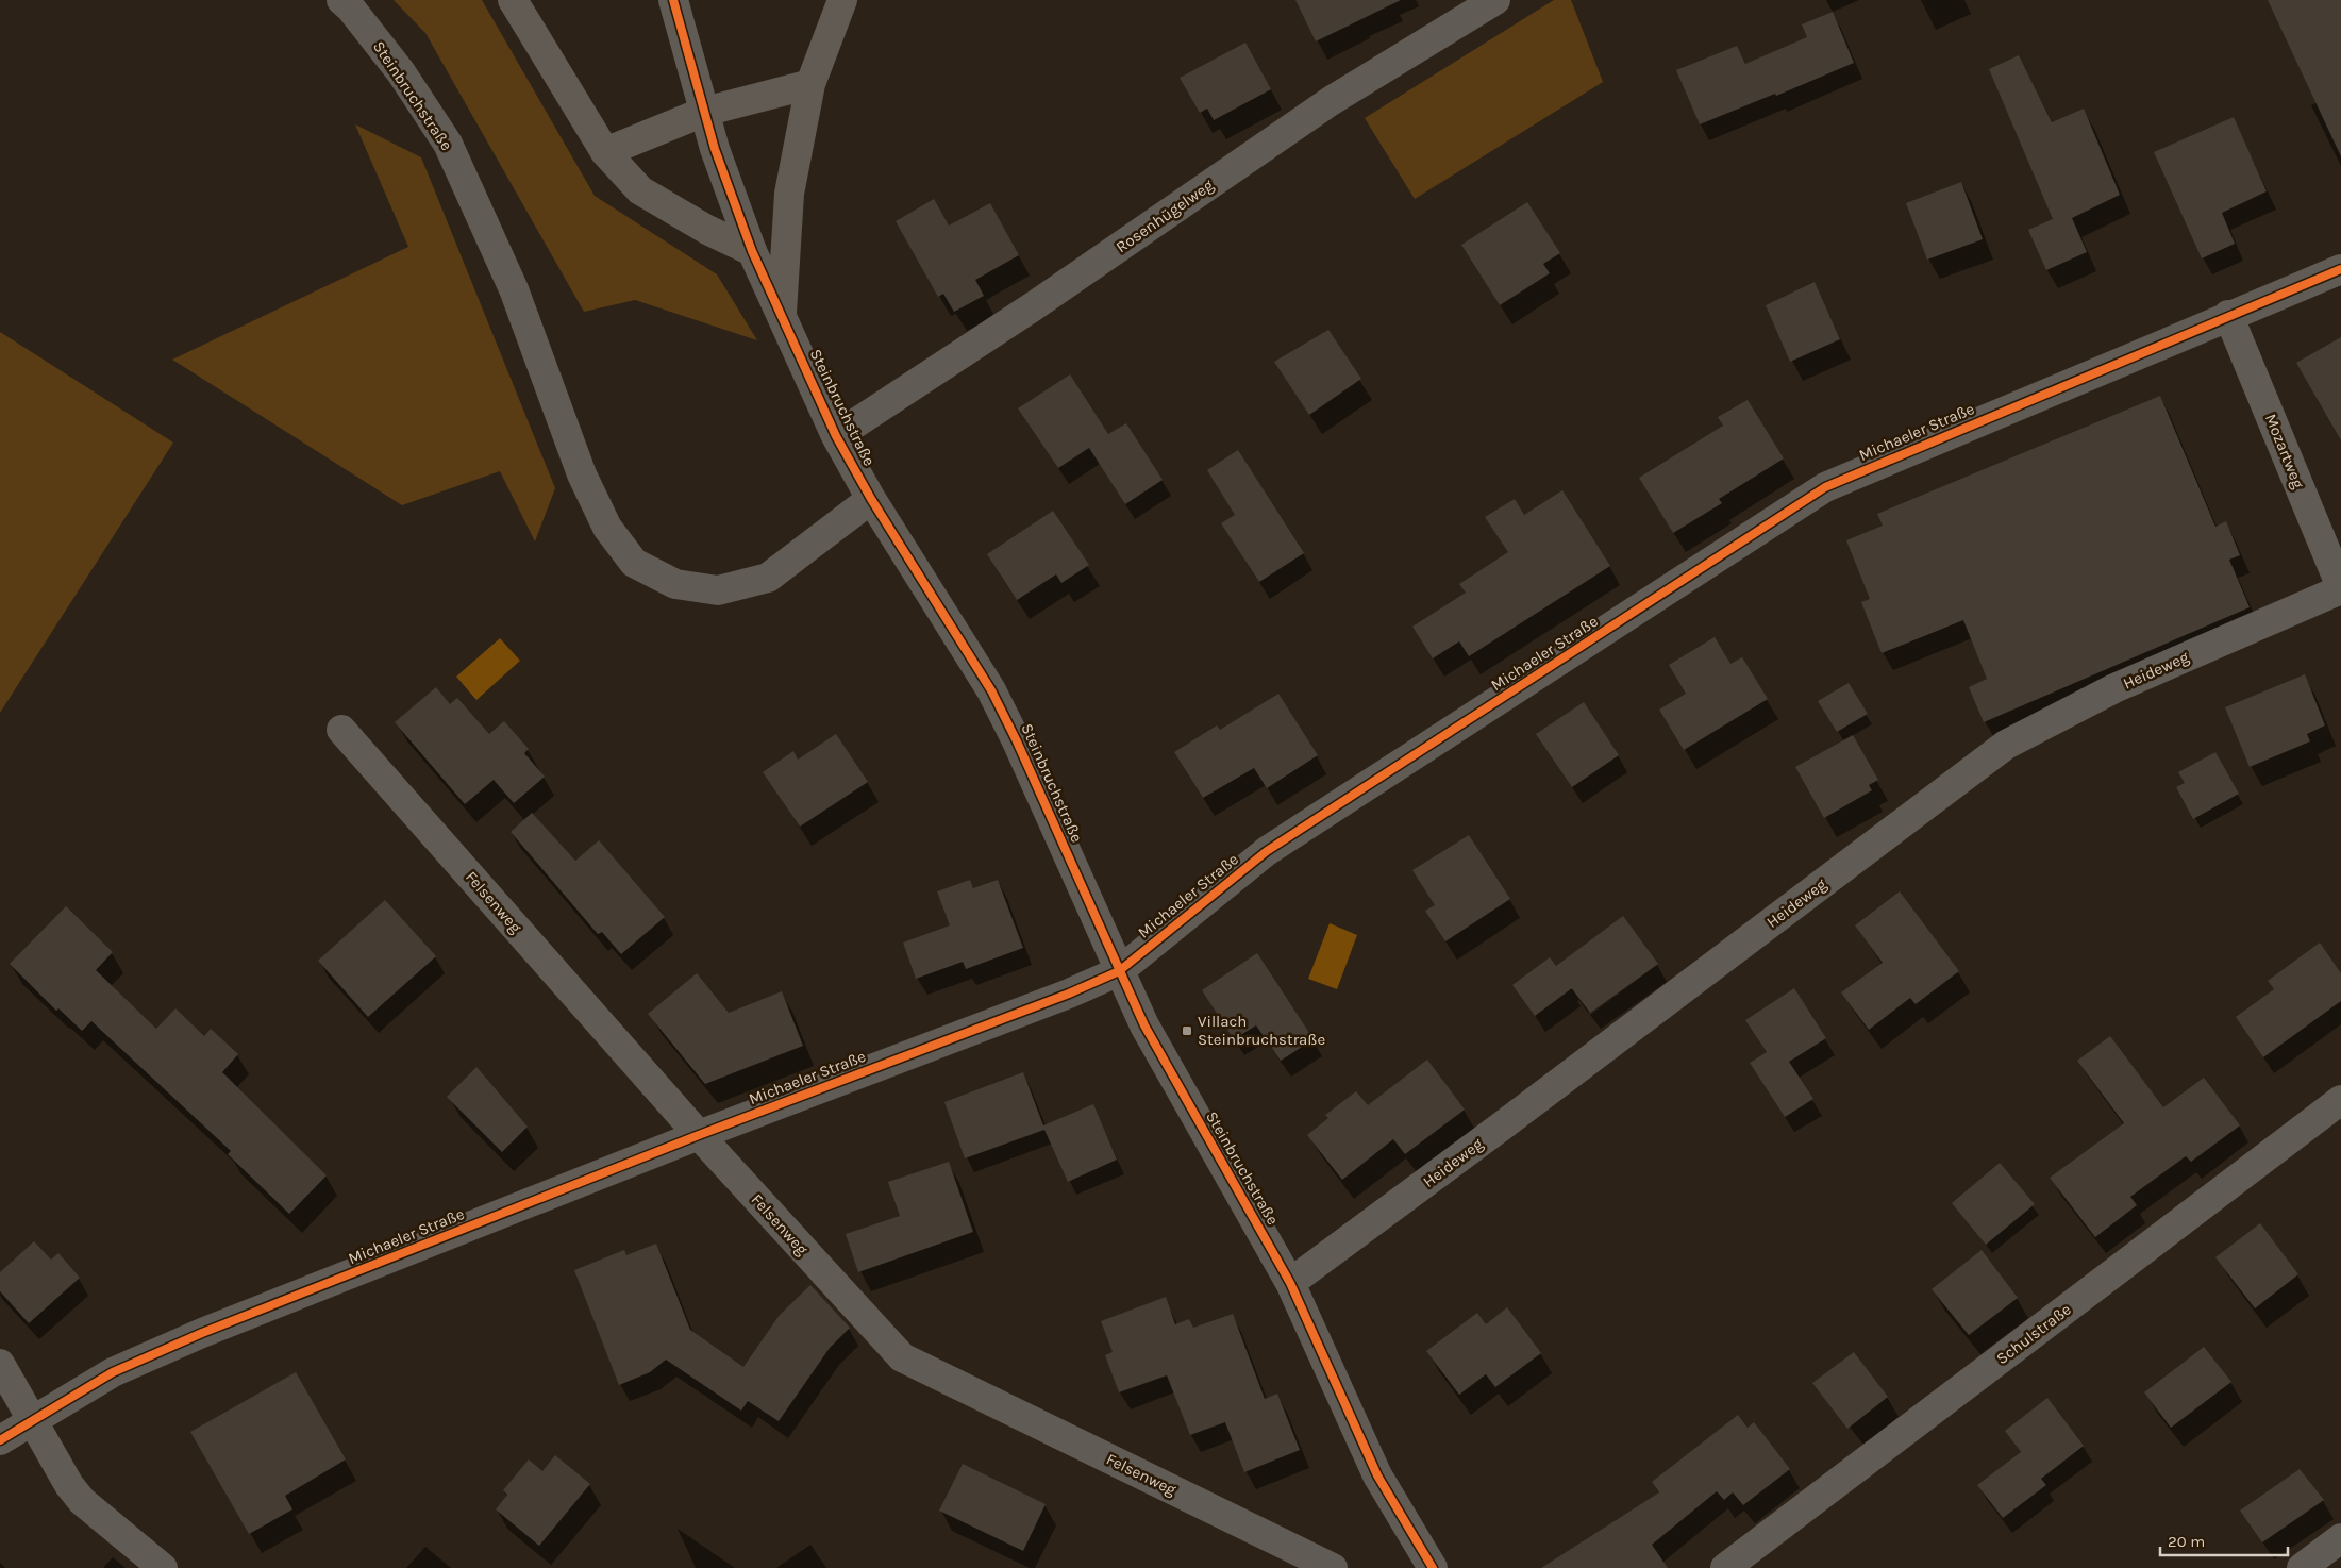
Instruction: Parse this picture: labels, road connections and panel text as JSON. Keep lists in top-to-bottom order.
{
  "streets": {
    "street": [
      "Steinbruchstraße",
      "Rosenhügelweg",
      "Michaeler Straße",
      "Mozartweg",
      "Heideweg",
      "Felsenweg",
      "Schulstraße"
    ]
  },
  "crossings": [
    ["Steinbruchstraße", "Rosenhügelweg"],
    ["Steinbruchstraße", "Michaeler Straße"],
    ["Steinbruchstraße", "Heideweg"],
    ["Michaeler Straße", "Mozartweg"],
    ["Michaeler Straße", "Felsenweg"],
    ["Mozartweg", "Heideweg"]
  ],
  "places": {
    "transit": ["Villach Steinbruchstraße"]
  },
  "scale_bar": "20 m"
}
